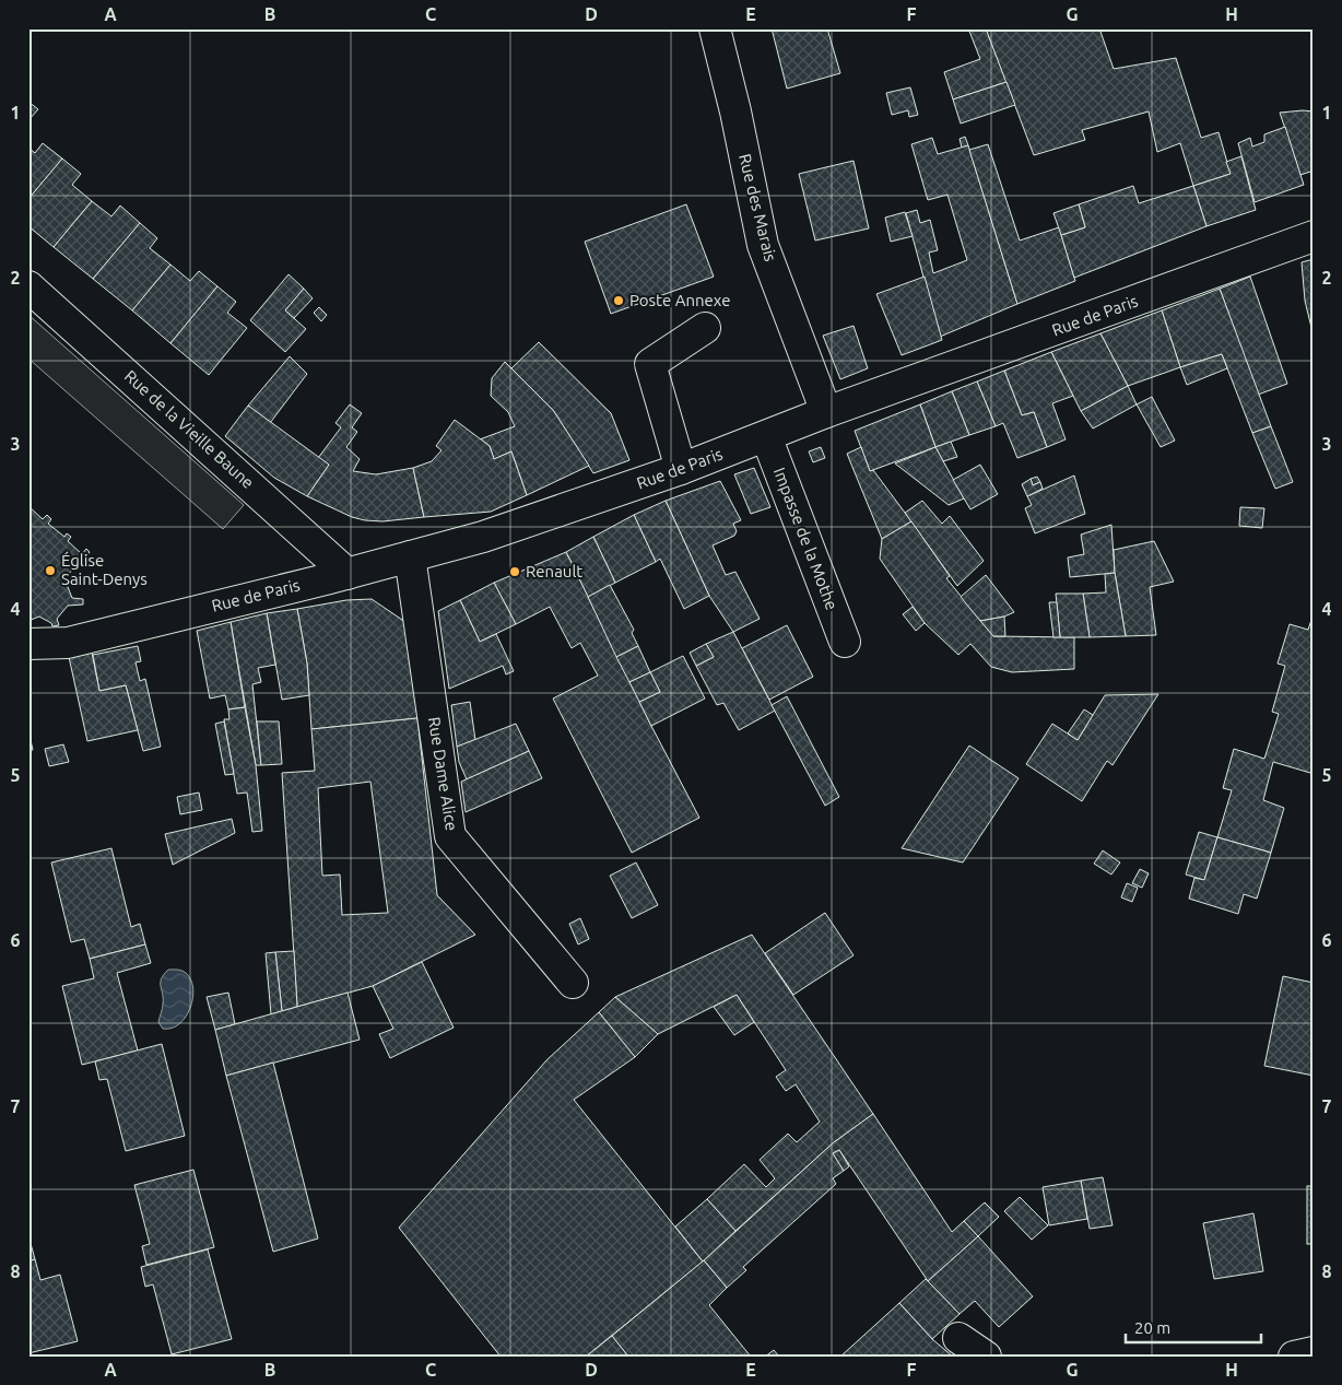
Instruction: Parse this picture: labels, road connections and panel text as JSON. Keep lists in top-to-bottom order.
{
  "streets": {
    "street": [
      "Rue des Marais",
      "Rue de Paris",
      "Rue de la Vieille Baune",
      "Impasse de la Mothe",
      "Rue Dame Alice"
    ]
  },
  "crossings": [
    ["Rue des Marais", "Rue de Paris"],
    ["Rue de Paris", "Rue de la Vieille Baune"],
    ["Rue de Paris", "Impasse de la Mothe"],
    ["Rue de Paris", "Rue Dame Alice"]
  ],
  "places": ["Poste Annexe", "Église Saint-Denys", "Renault"],
  "scale_bar": "20 m",
  "grid": {
    "columns": [
      "A",
      "B",
      "C",
      "D",
      "E",
      "F",
      "G",
      "H"
    ],
    "rows": [
      "1",
      "2",
      "3",
      "4",
      "5",
      "6",
      "7",
      "8"
    ]
  }
}
